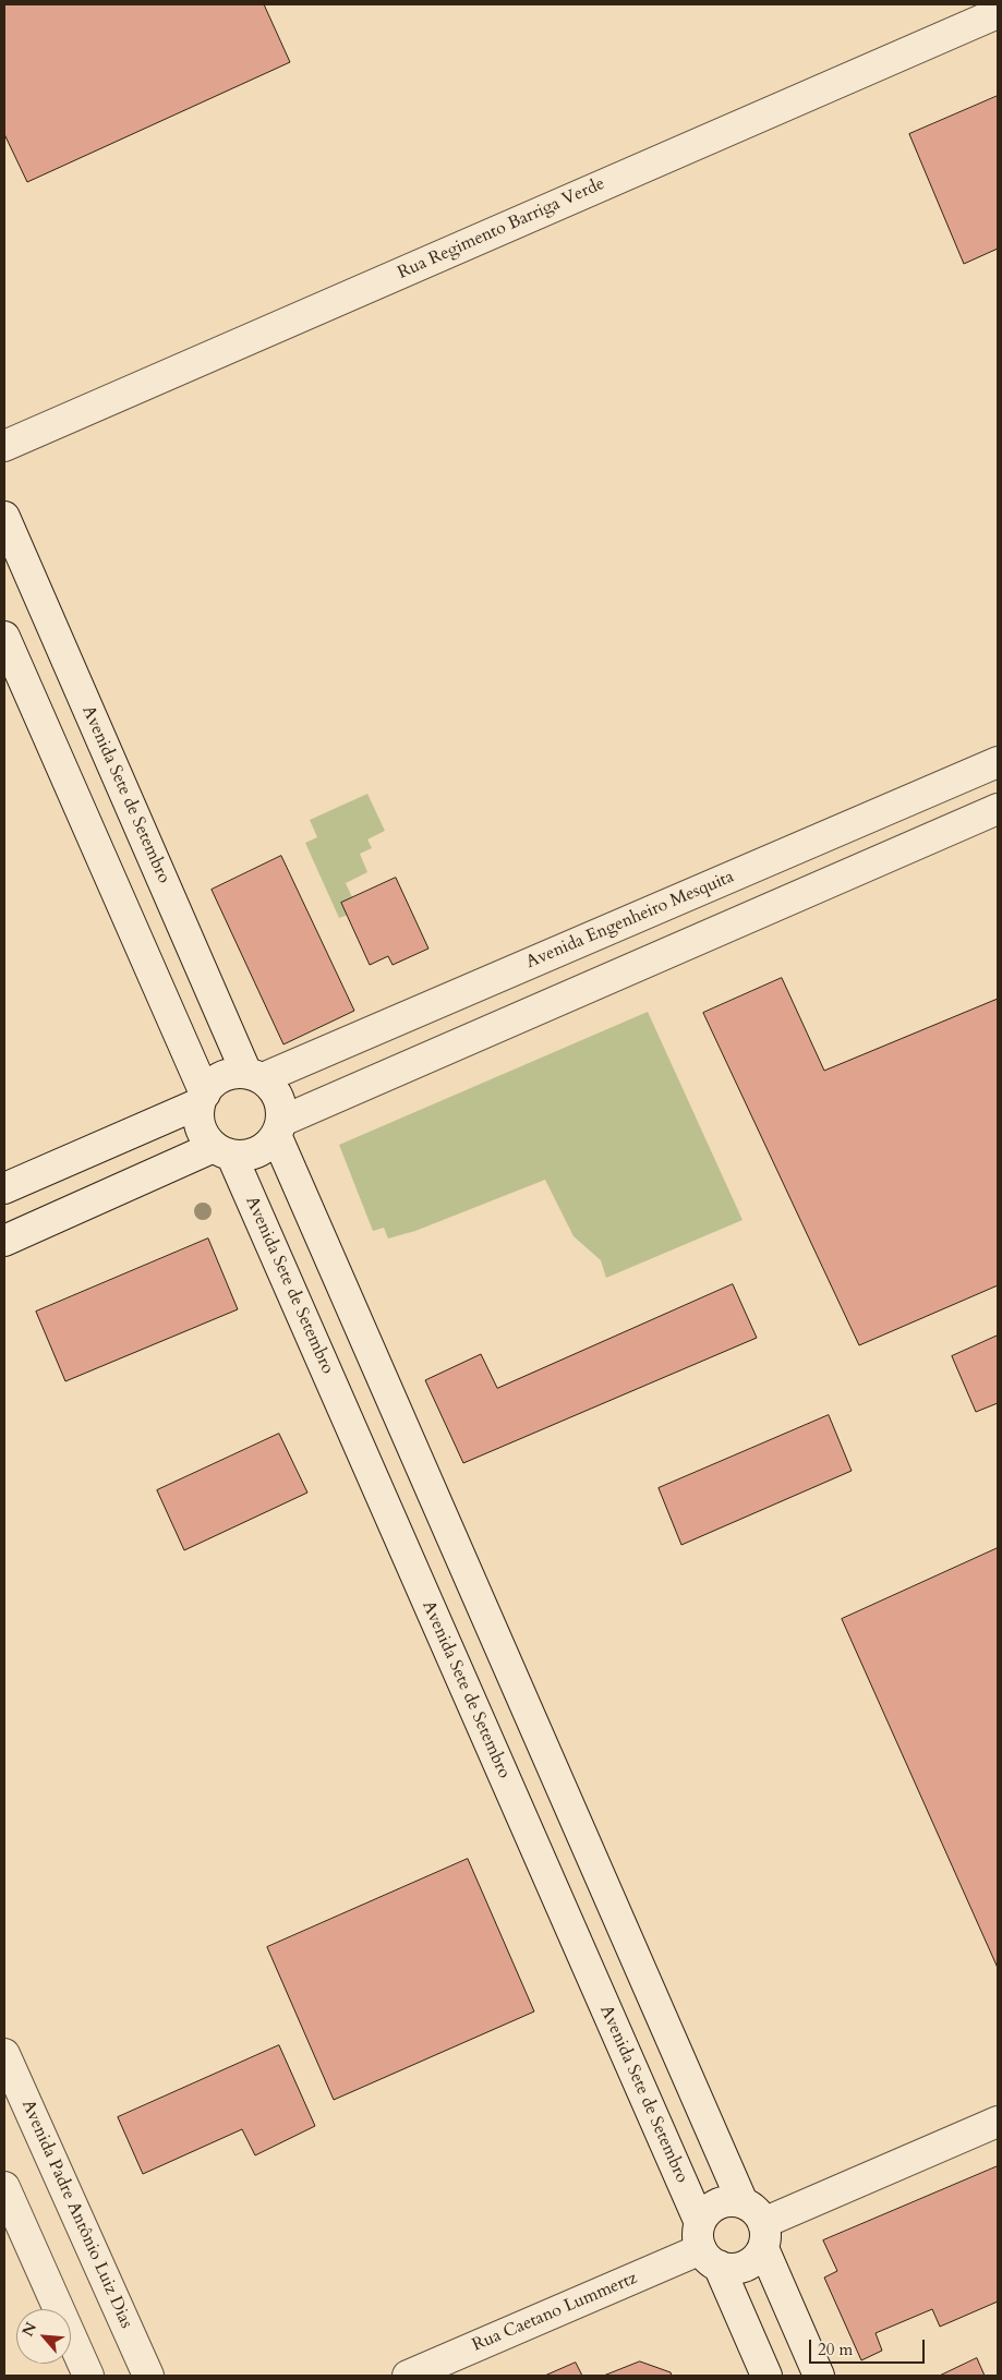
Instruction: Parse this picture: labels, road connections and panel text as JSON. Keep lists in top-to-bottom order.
{
  "streets": {
    "main road": [
      "Rua Regimento Barriga Verde",
      "Avenida Sete de Setembro",
      "Avenida Engenheiro Mesquita",
      "Avenida Padre Antônio Luiz Dias",
      "Rua Caetano Lummertz"
    ]
  },
  "crossings": [
    ["Avenida Sete de Setembro", "Avenida Engenheiro Mesquita"],
    ["Avenida Sete de Setembro", "Rua Caetano Lummertz"]
  ],
  "scale_bar": "20 m",
  "north": "top left"
}
